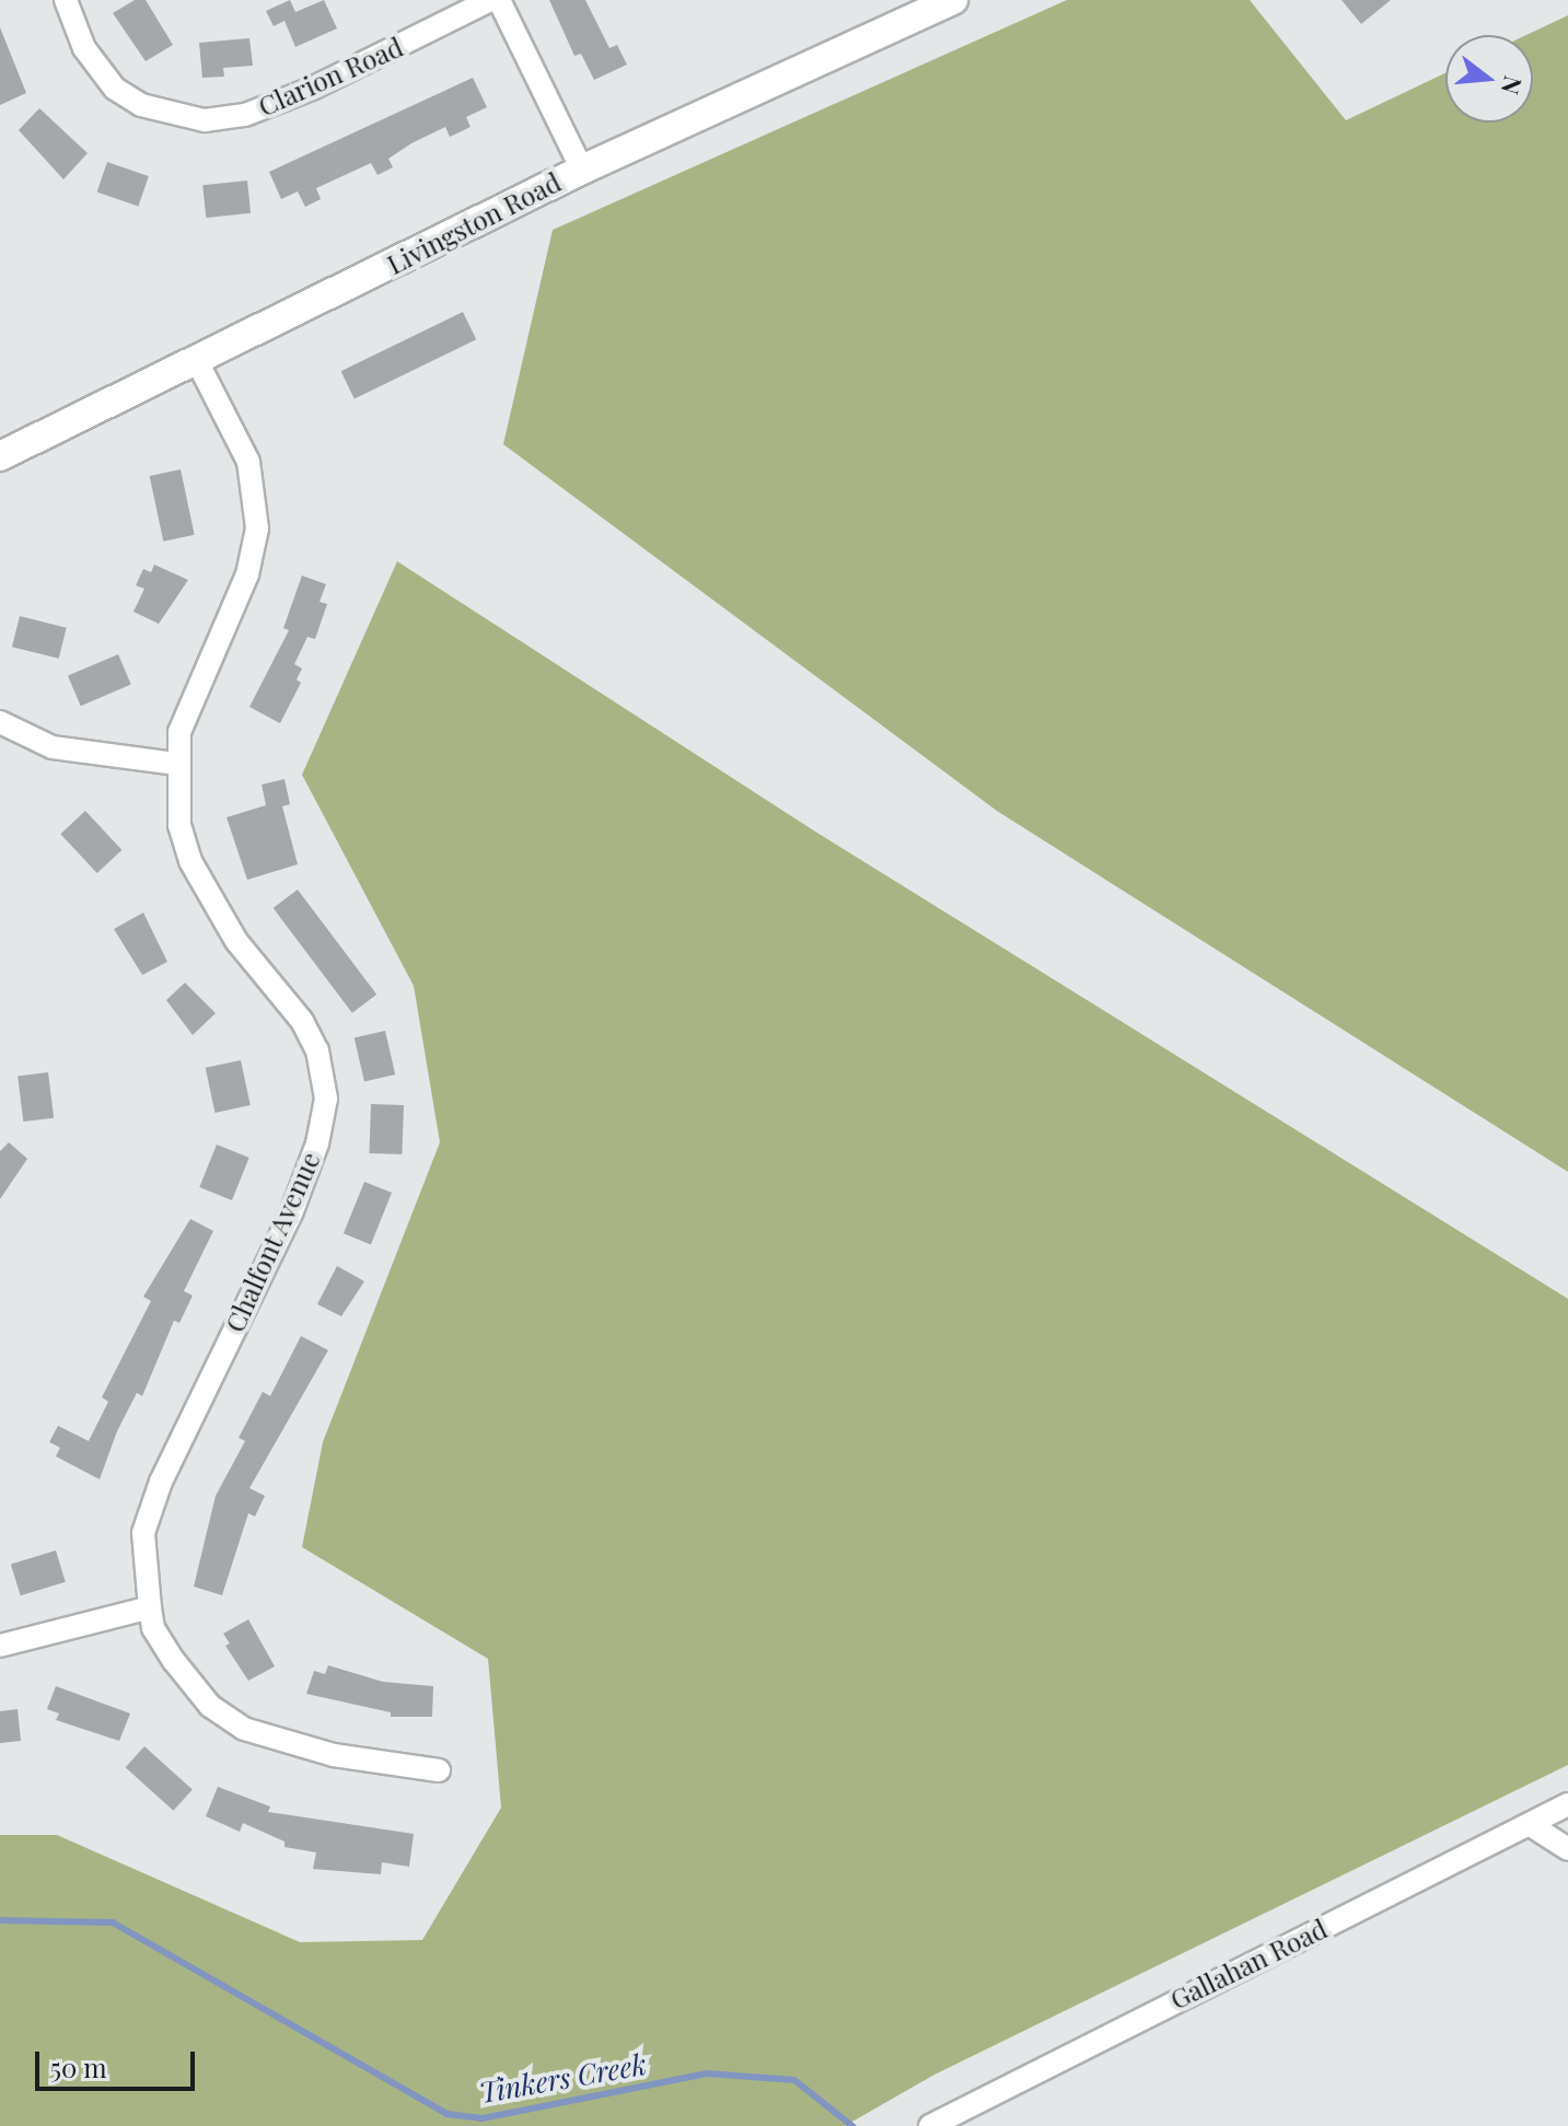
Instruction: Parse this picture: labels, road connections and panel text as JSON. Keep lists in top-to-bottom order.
{
  "streets": {
    "main road": ["Livingston Road"],
    "street": ["Clarion Road", "Chalfont Avenue", "Gallahan Road"]
  },
  "crossings": [
    ["Livingston Road", "Chalfont Avenue"]
  ],
  "water": ["Tinkers Creek"],
  "scale_bar": "50 m",
  "north": "right"
}
